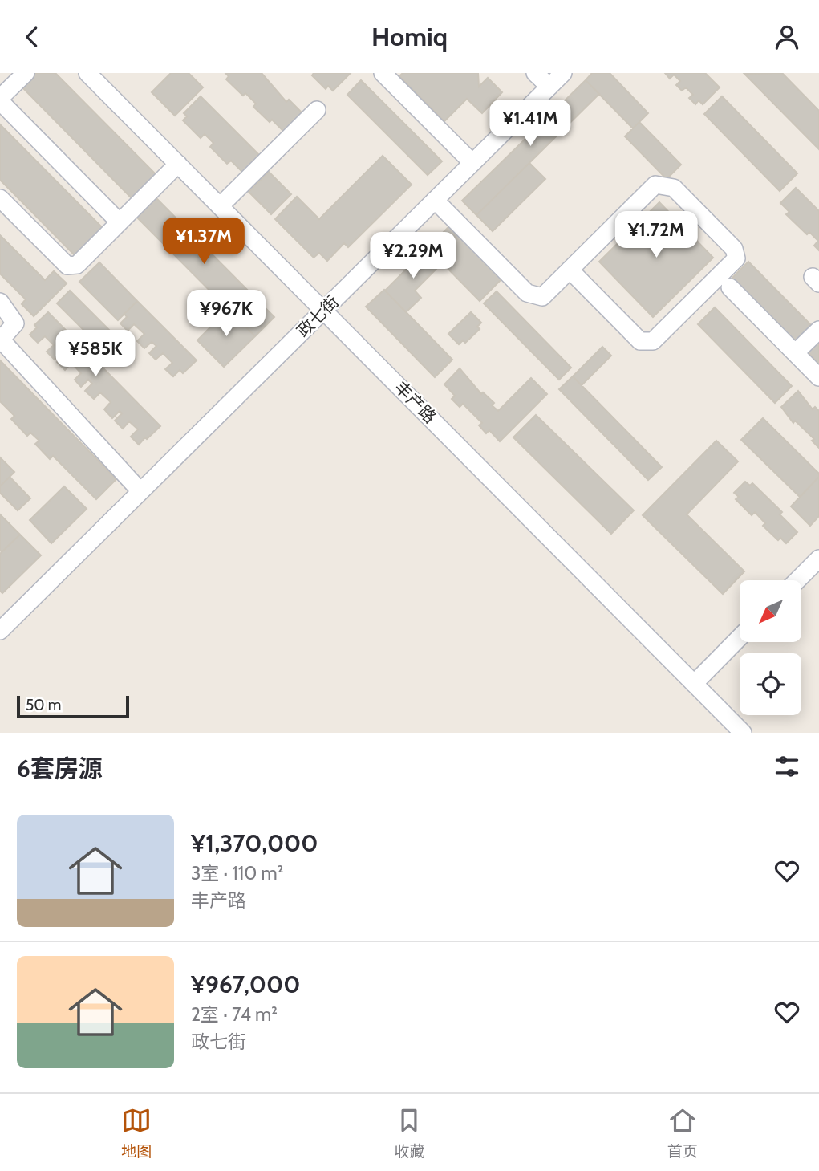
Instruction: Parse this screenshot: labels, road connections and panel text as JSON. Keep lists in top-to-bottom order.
{
  "streets": {
    "street": ["政七街", "丰产路"]
  },
  "crossings": [
    ["政七街", "丰产路"]
  ],
  "scale_bar": "50 m",
  "north": "bottom left",
  "page": {
    "header": "Homiq",
    "price": [
      "¥1.41M",
      "¥1.72M",
      "¥1.37M",
      "¥2.29M",
      "¥967K",
      "¥585K"
    ],
    "scale": "50 m",
    "heading": "6套房源",
    "list": [
      {
        "name": "¥1,370,000",
        "note": "3室 · 110 m² · 丰产路"
      },
      {
        "name": "¥967,000",
        "note": "2室 · 74 m² · 政七街"
      }
    ],
    "tabs": ["地图", "收藏", "首页"]
  }
}
